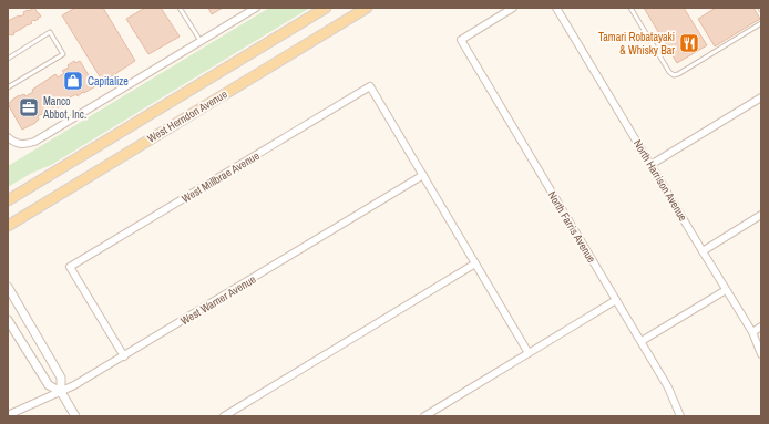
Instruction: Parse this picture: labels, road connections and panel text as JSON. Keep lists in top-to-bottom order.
{
  "streets": {
    "main road": ["West Herndon Avenue"],
    "street": [
      "West Millbrae Avenue",
      "North Harrison Avenue",
      "North Farris Avenue",
      "West Warner Avenue"
    ]
  },
  "crossings": [
    ["West Millbrae Avenue", "West Warner Avenue"]
  ],
  "places": {
    "restaurant": ["Tamari Robatayaki & Whisky Bar"],
    "shop": ["Capitalize"],
    "office": ["Manco Abbot, Inc."]
  }
}
